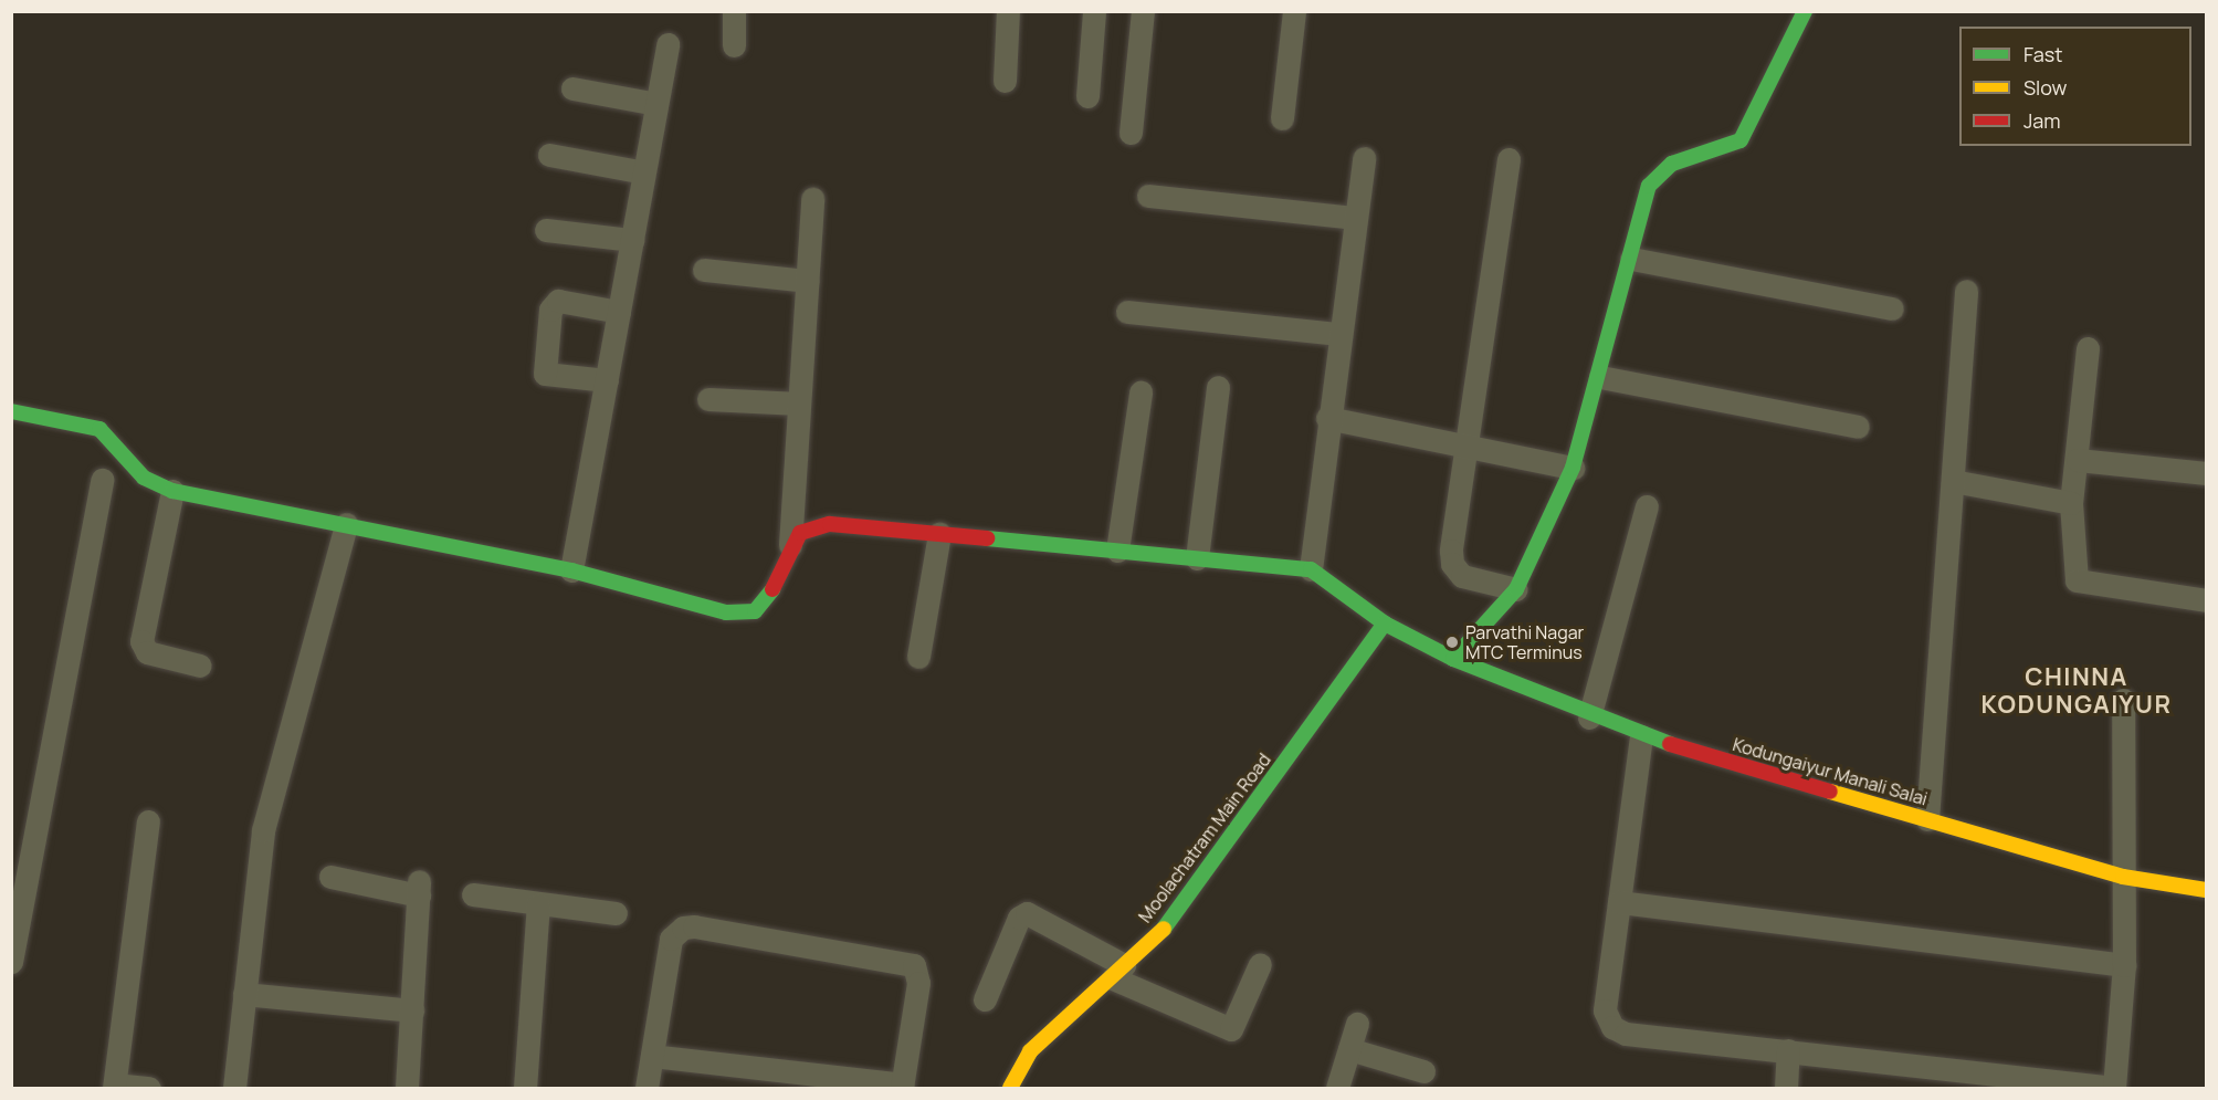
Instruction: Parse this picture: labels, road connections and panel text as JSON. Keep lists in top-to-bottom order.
{
  "streets": {
    "street": ["Kodungaiyur Manali Salai", "Moolachatram Main Road"]
  },
  "crossings": [
    ["Kodungaiyur Manali Salai", "Moolachatram Main Road"]
  ],
  "districts": ["CHINNA KODUNGAIYUR"],
  "places": ["Parvathi Nagar MTC Terminus"],
  "legend": ["Fast", "Slow", "Jam"]
}
